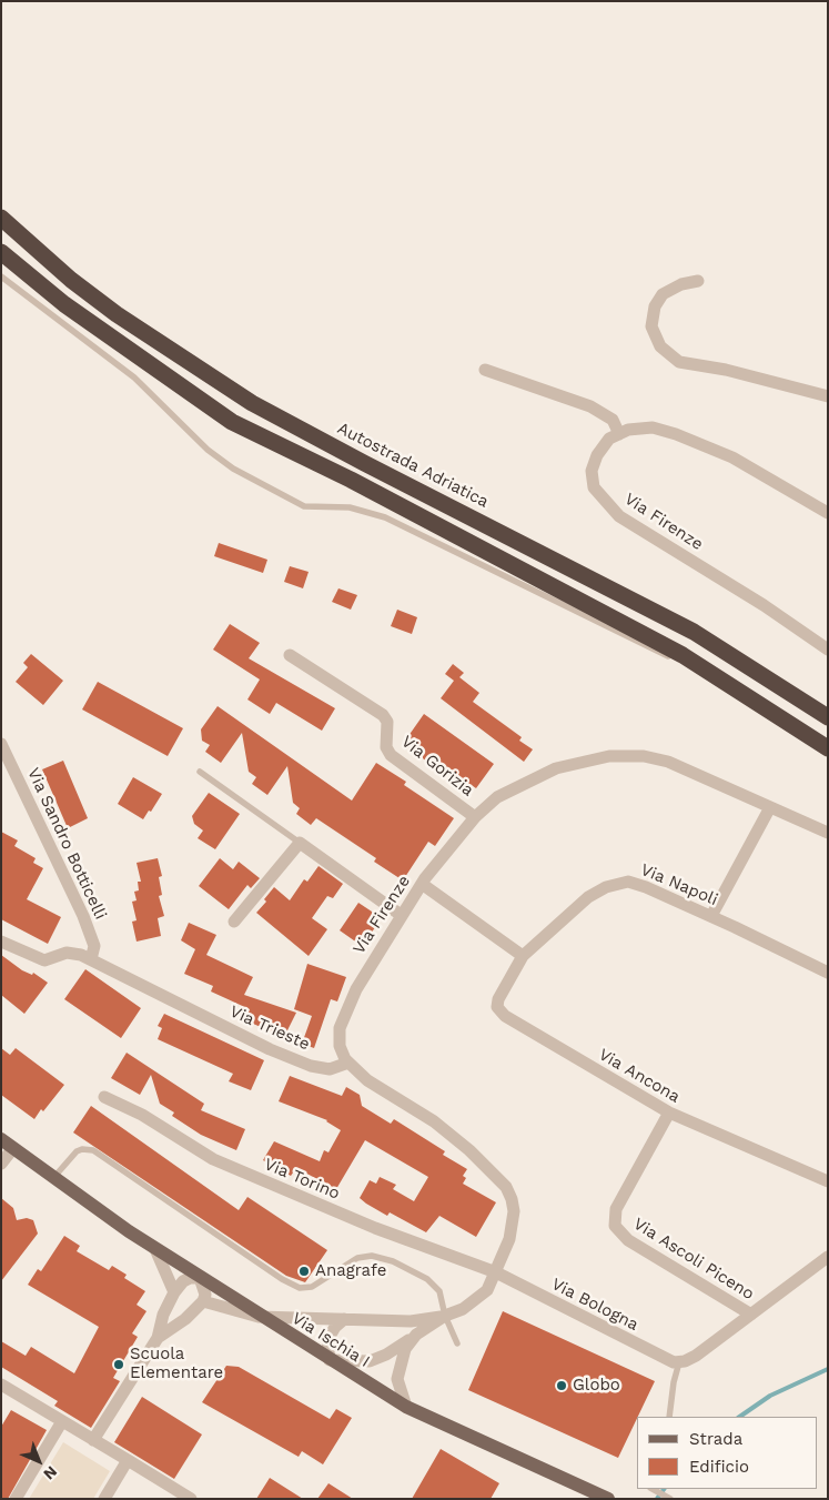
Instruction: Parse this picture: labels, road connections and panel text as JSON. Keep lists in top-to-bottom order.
{
  "streets": {
    "highway": ["Autostrada Adriatica"],
    "main road": ["Via Ischia I"],
    "street": [
      "Via Firenze",
      "Via Gorizia",
      "Via Sandro Botticelli",
      "Via Napoli",
      "Via Trieste",
      "Via Ancona",
      "Via Torino",
      "Via Ascoli Piceno",
      "Via Bologna"
    ]
  },
  "crossings": [
    ["Via Firenze", "Via Gorizia"],
    ["Via Firenze", "Via Trieste"],
    ["Via Firenze", "Via Torino"],
    ["Via Firenze", "Via Bologna"],
    ["Via Sandro Botticelli", "Via Trieste"],
    ["Via Napoli", "Via Ancona"],
    ["Via Ancona", "Via Ascoli Piceno"],
    ["Via Torino", "Via Bologna"]
  ],
  "places": ["Anagrafe", "Scuola Elementare", "Globo"],
  "legend": ["Strada", "Edificio"],
  "north": "bottom right"
}
